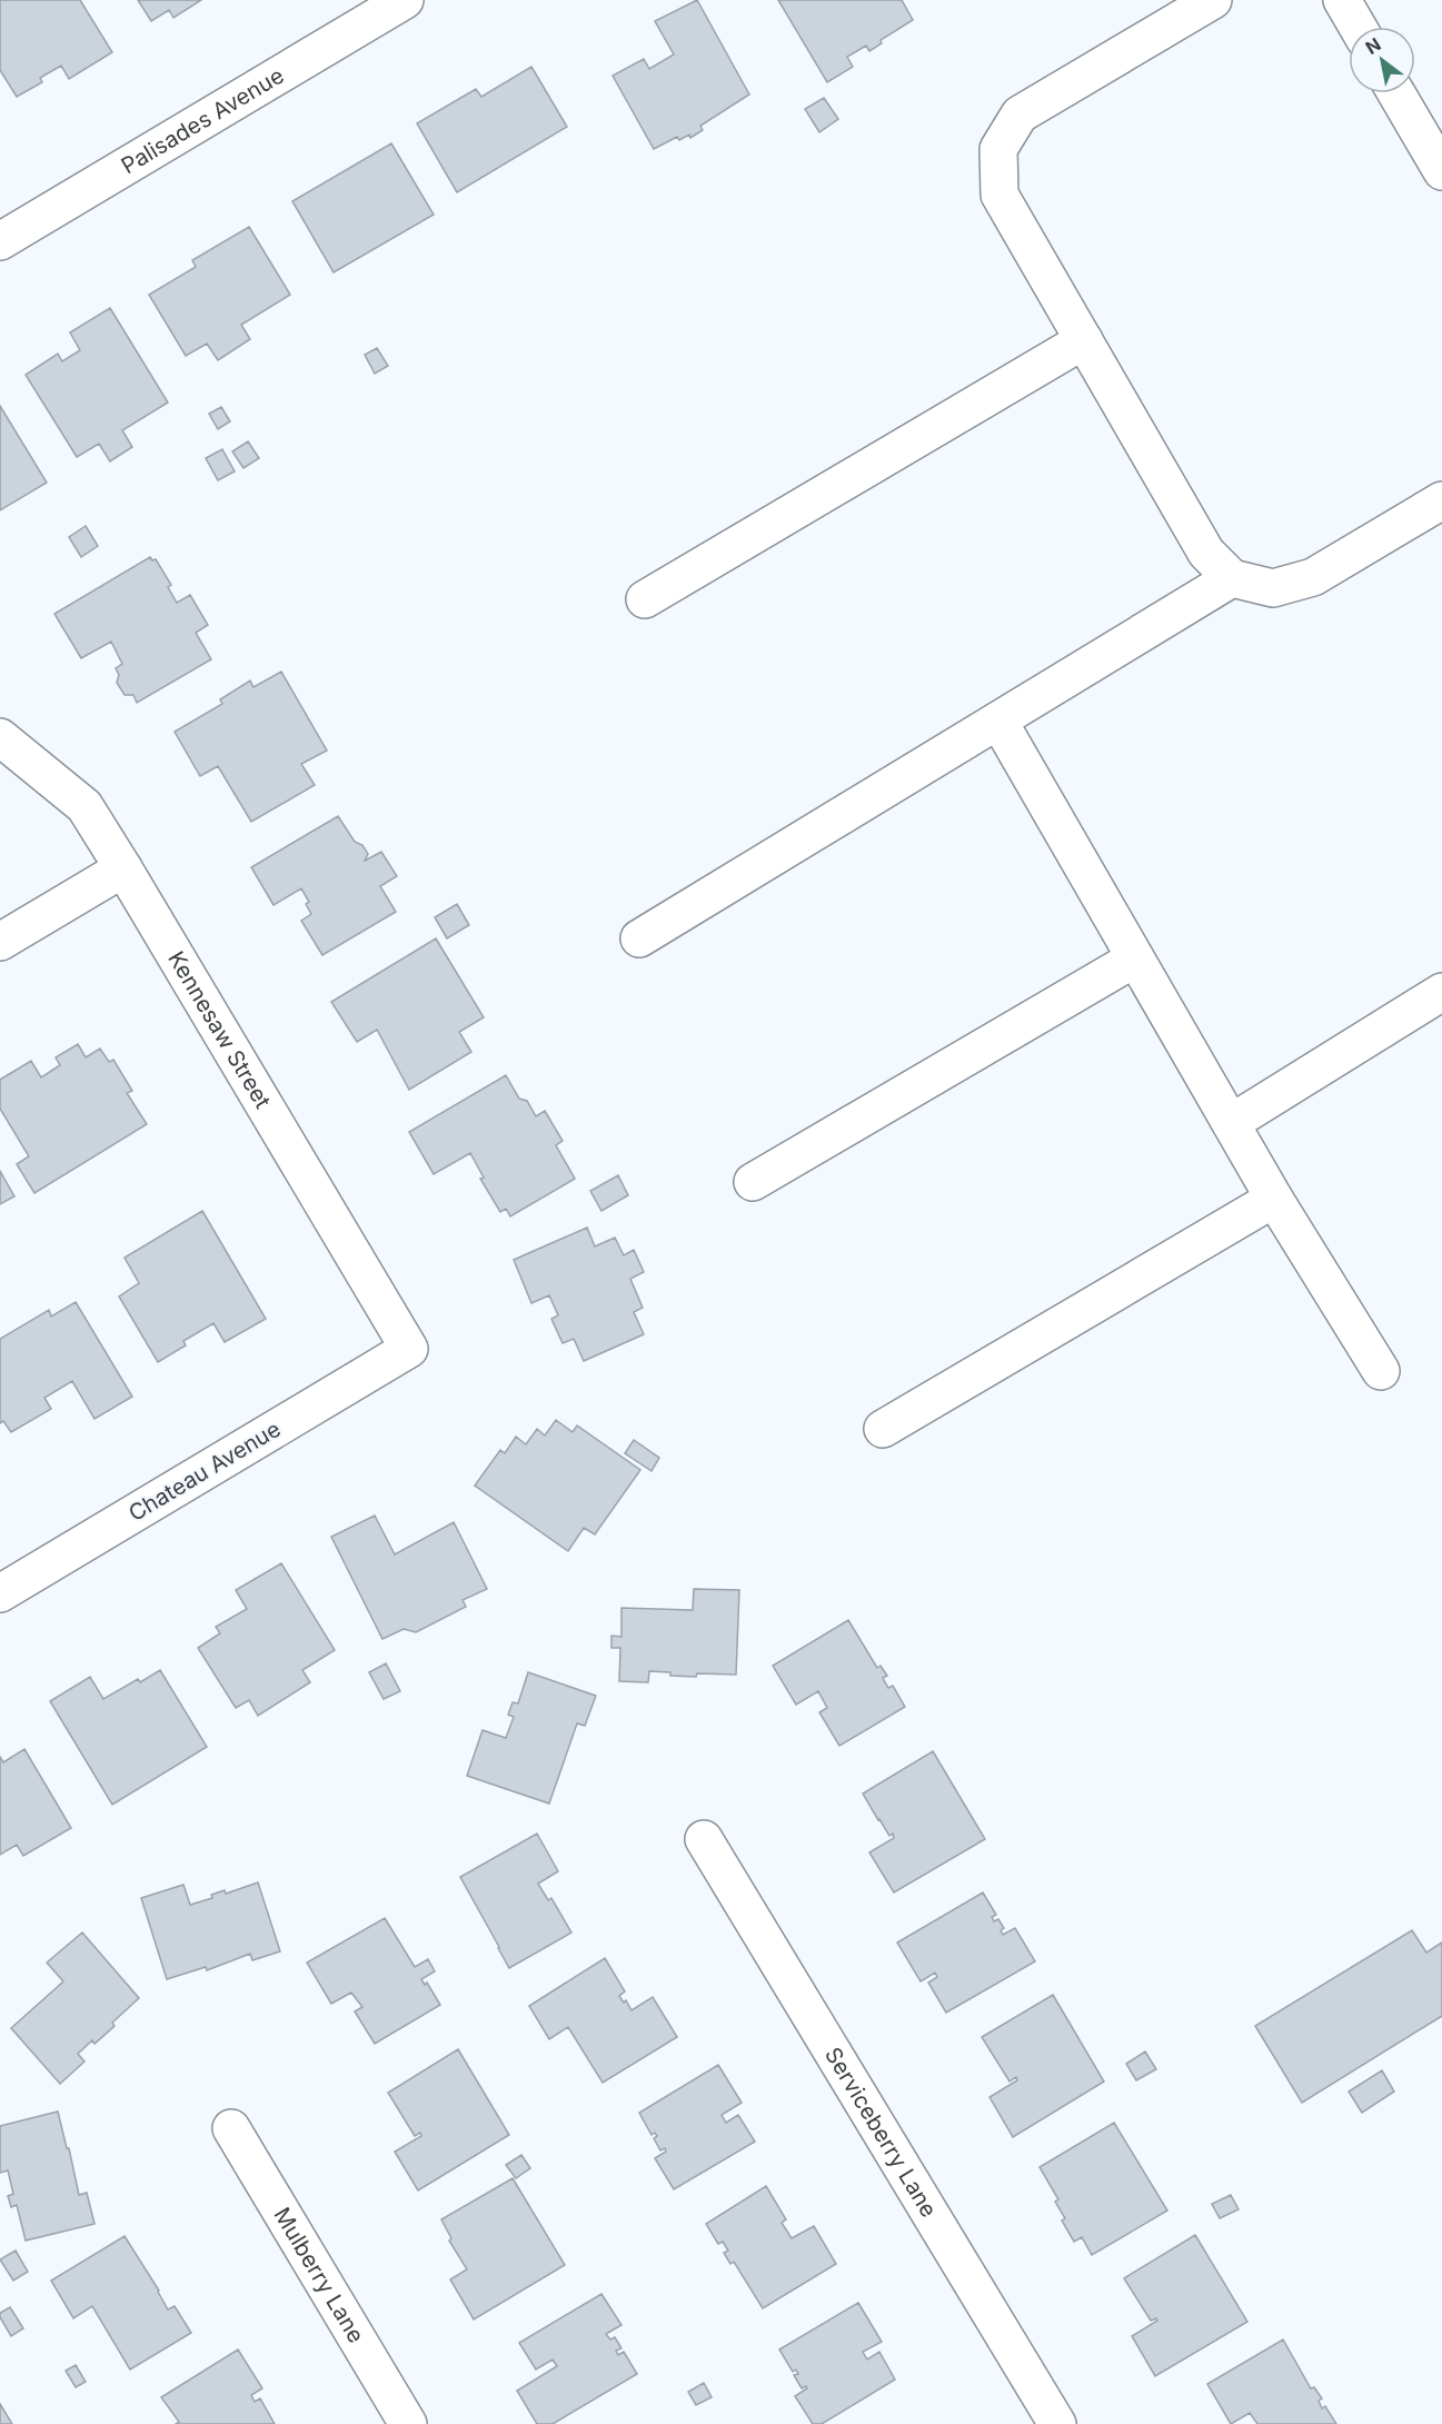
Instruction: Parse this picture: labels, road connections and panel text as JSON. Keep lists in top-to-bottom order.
{
  "streets": {
    "street": [
      "Palisades Avenue",
      "Kennesaw Street",
      "Chateau Avenue",
      "Serviceberry Lane",
      "Mulberry Lane"
    ]
  },
  "crossings": [
    ["Kennesaw Street", "Chateau Avenue"]
  ],
  "north": "top left"
}
